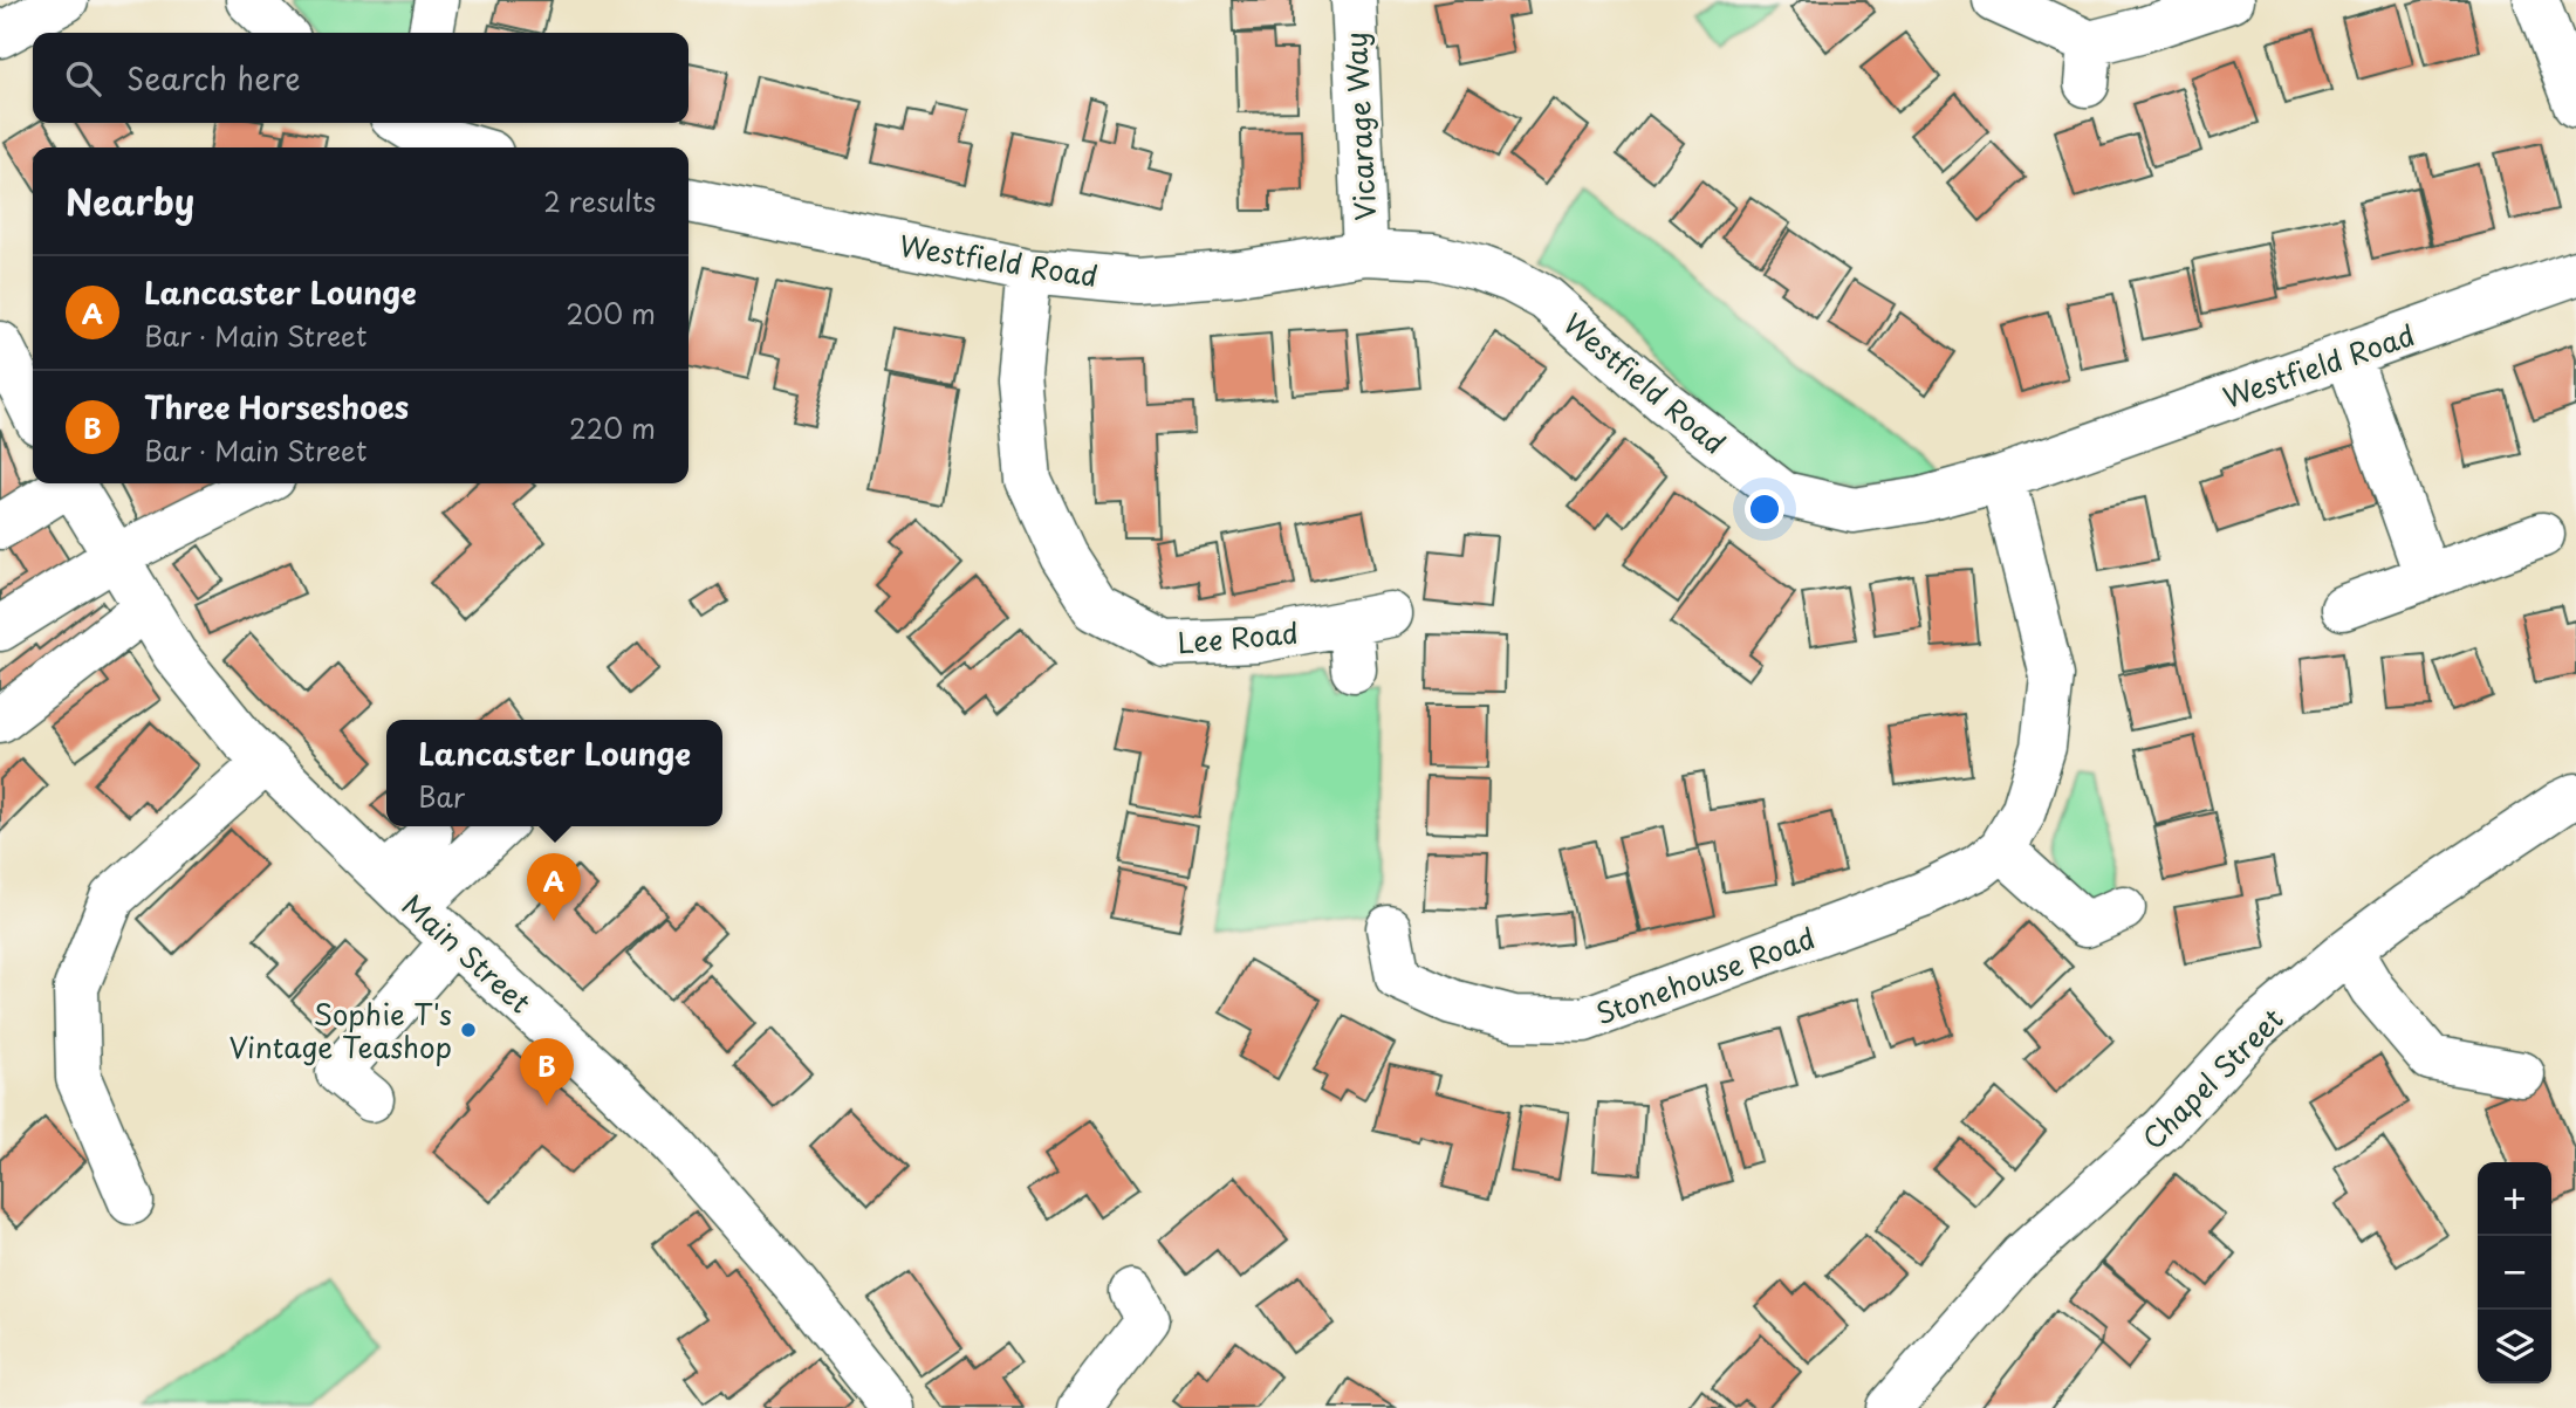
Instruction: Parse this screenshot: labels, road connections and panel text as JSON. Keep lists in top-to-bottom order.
{
  "streets": {
    "street": [
      "Vicarage Way",
      "Westfield Road",
      "Lee Road",
      "Main Street",
      "Stonehouse Road",
      "Chapel Street"
    ]
  },
  "crossings": [
    ["Vicarage Way", "Westfield Road"],
    ["Westfield Road", "Lee Road"],
    ["Westfield Road", "Stonehouse Road"]
  ],
  "places": ["Sophie T's Vintage Teashop"],
  "page": {
    "search": "Search here",
    "heading": ["Nearby", "2 results"],
    "list": [
      {
        "mark": "A",
        "name": "Lancaster Lounge",
        "note": "Bar · Main Street",
        "value": "200 m"
      },
      {
        "mark": "B",
        "name": "Three Horseshoes",
        "note": "Bar · Main Street",
        "value": "220 m"
      }
    ],
    "popup": ["Lancaster Lounge", "Bar"],
    "pins": ["A", "B"],
    "map_buttons": ["+", "−"]
  }
}
